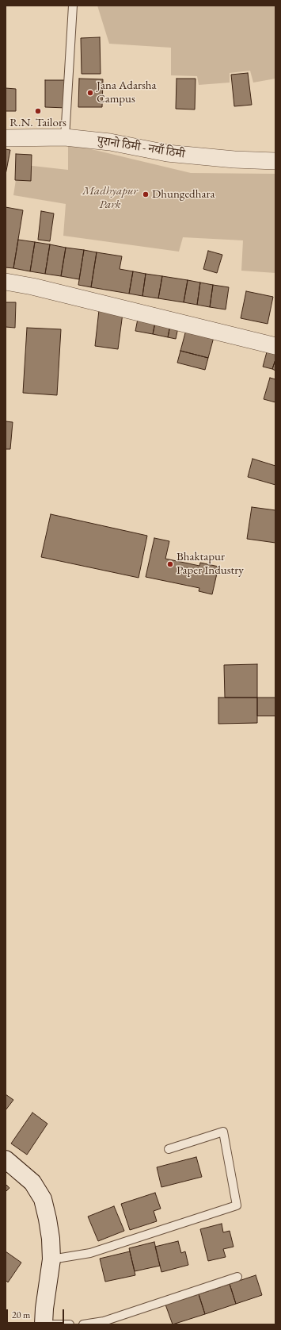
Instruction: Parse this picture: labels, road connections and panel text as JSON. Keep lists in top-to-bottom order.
{
  "streets": {
    "street": ["पुरानो ठिमी - नयाँ ठिमी"]
  },
  "parks": ["Madhyapur Park"],
  "places": [
    "Jana Adarsha Campus",
    "R.N. Tailors",
    "Dhungedhara",
    "Bhaktapur Paper Industry"
  ],
  "scale_bar": "20 m"
}
